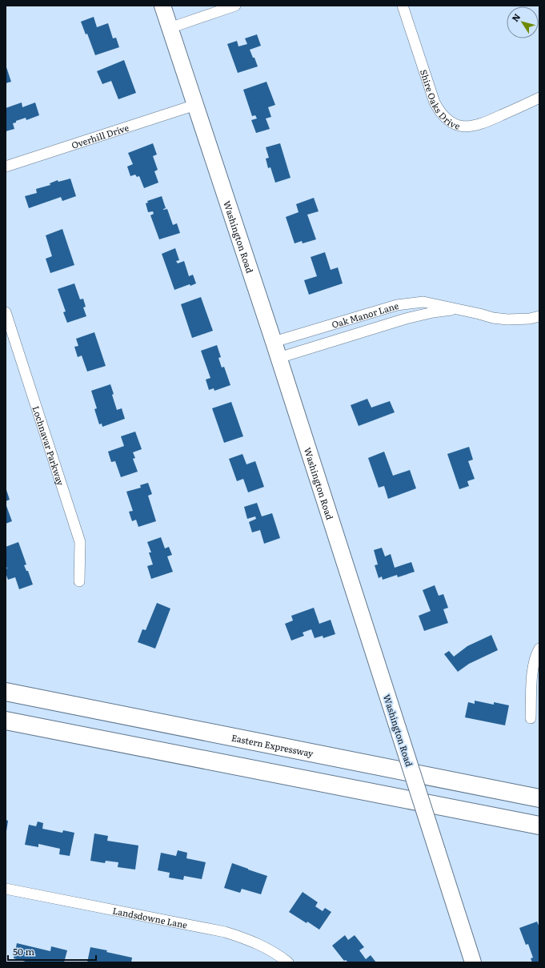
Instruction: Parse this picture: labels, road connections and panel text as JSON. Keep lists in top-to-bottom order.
{
  "streets": {
    "highway": ["Eastern Expressway"],
    "main road": ["Washington Road"],
    "street": [
      "Shire Oaks Drive",
      "Overhill Drive",
      "Oak Manor Lane",
      "Lochnavar Parkway",
      "Landsdowne Lane"
    ]
  },
  "crossings": [
    ["Overhill Drive", "Washington Road"],
    ["Washington Road", "Oak Manor Lane"]
  ],
  "scale_bar": "50 m",
  "north": "top left"
}
